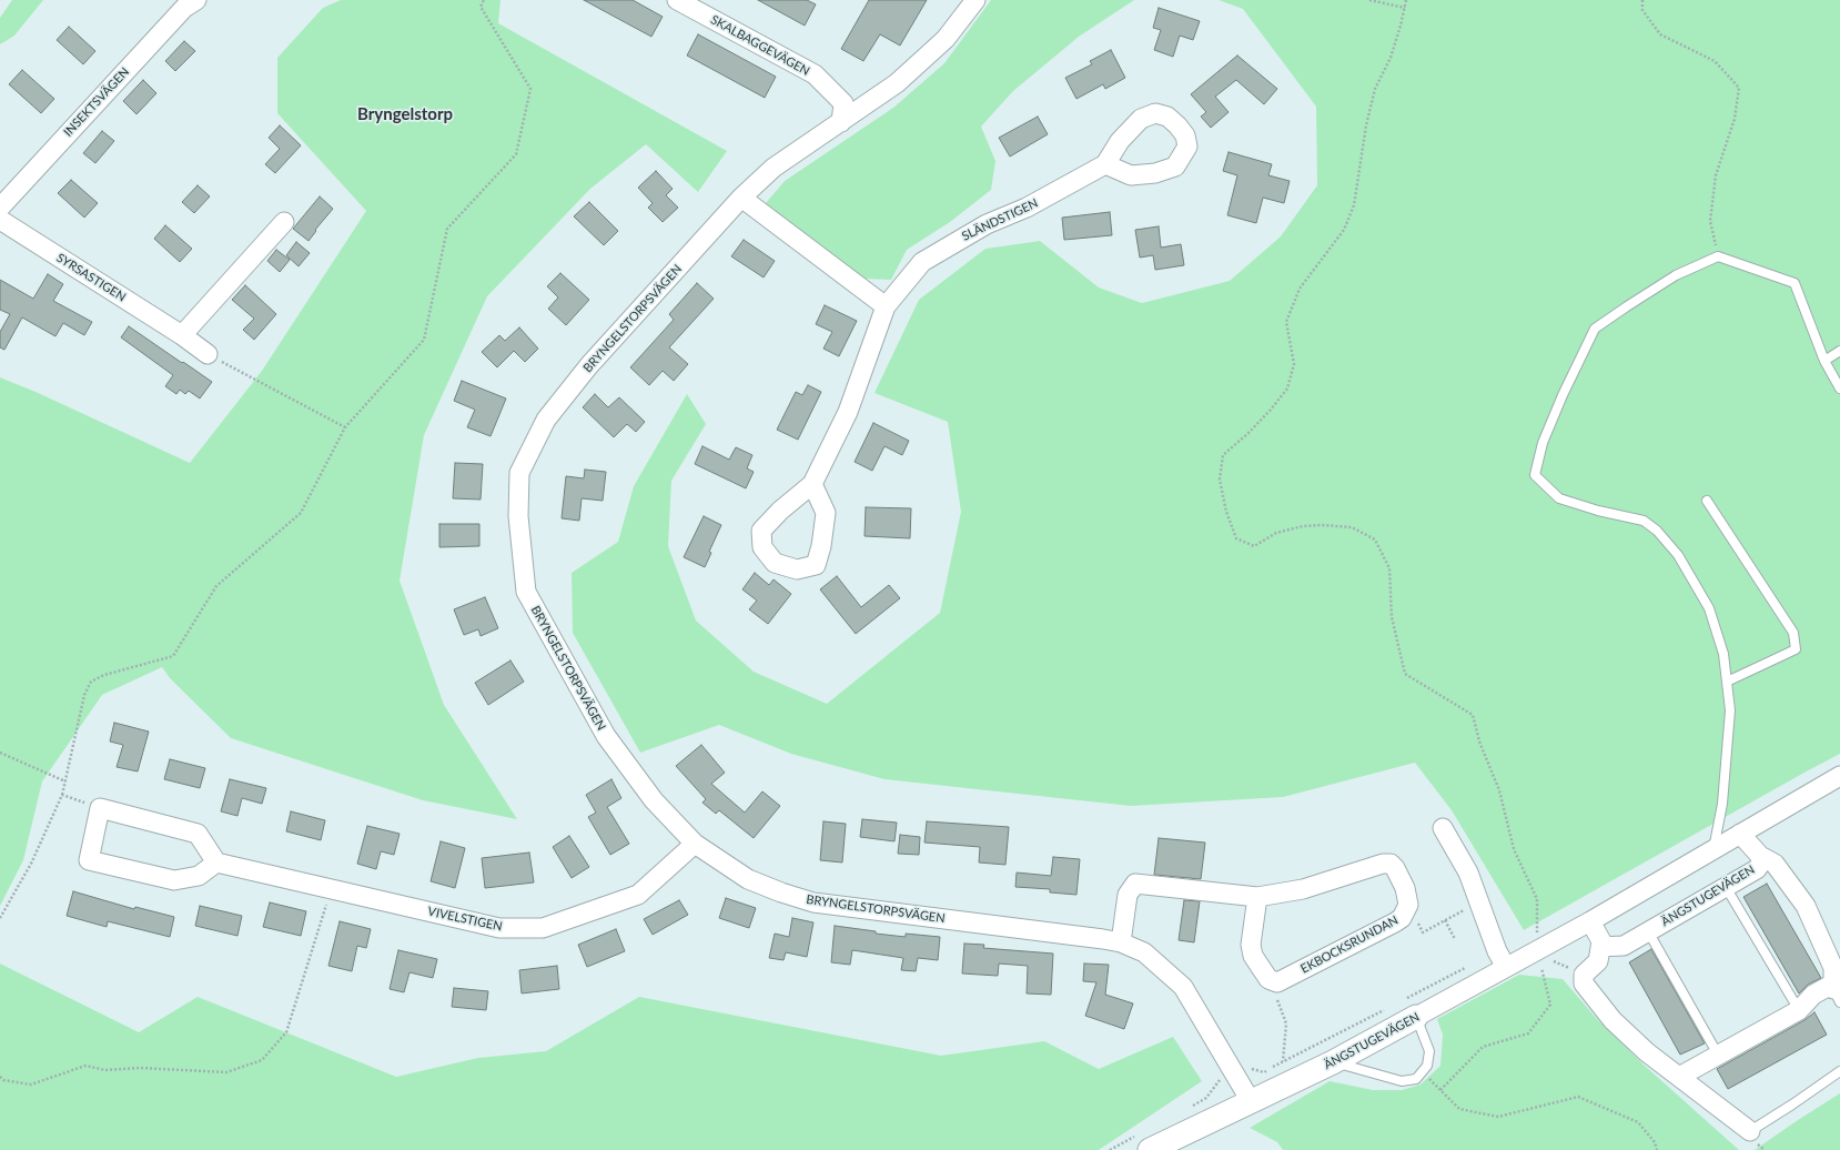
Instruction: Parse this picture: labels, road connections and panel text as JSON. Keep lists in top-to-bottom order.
{
  "streets": {
    "street": [
      "SKALBAGGEVÄGEN",
      "INSEKTSVÄGEN",
      "SLÄNDSTIGEN",
      "SYRSASTIGEN",
      "BRYNGELSTORPSVÄGEN",
      "ÄNGSTUGEVÄGEN",
      "VIVELSTIGEN",
      "EKBOCKSRUNDAN"
    ]
  },
  "crossings": [
    ["SKALBAGGEVÄGEN", "BRYNGELSTORPSVÄGEN"],
    ["BRYNGELSTORPSVÄGEN", "ÄNGSTUGEVÄGEN"],
    ["BRYNGELSTORPSVÄGEN", "VIVELSTIGEN"],
    ["BRYNGELSTORPSVÄGEN", "EKBOCKSRUNDAN"]
  ],
  "districts": ["Bryngelstorp"]
}
